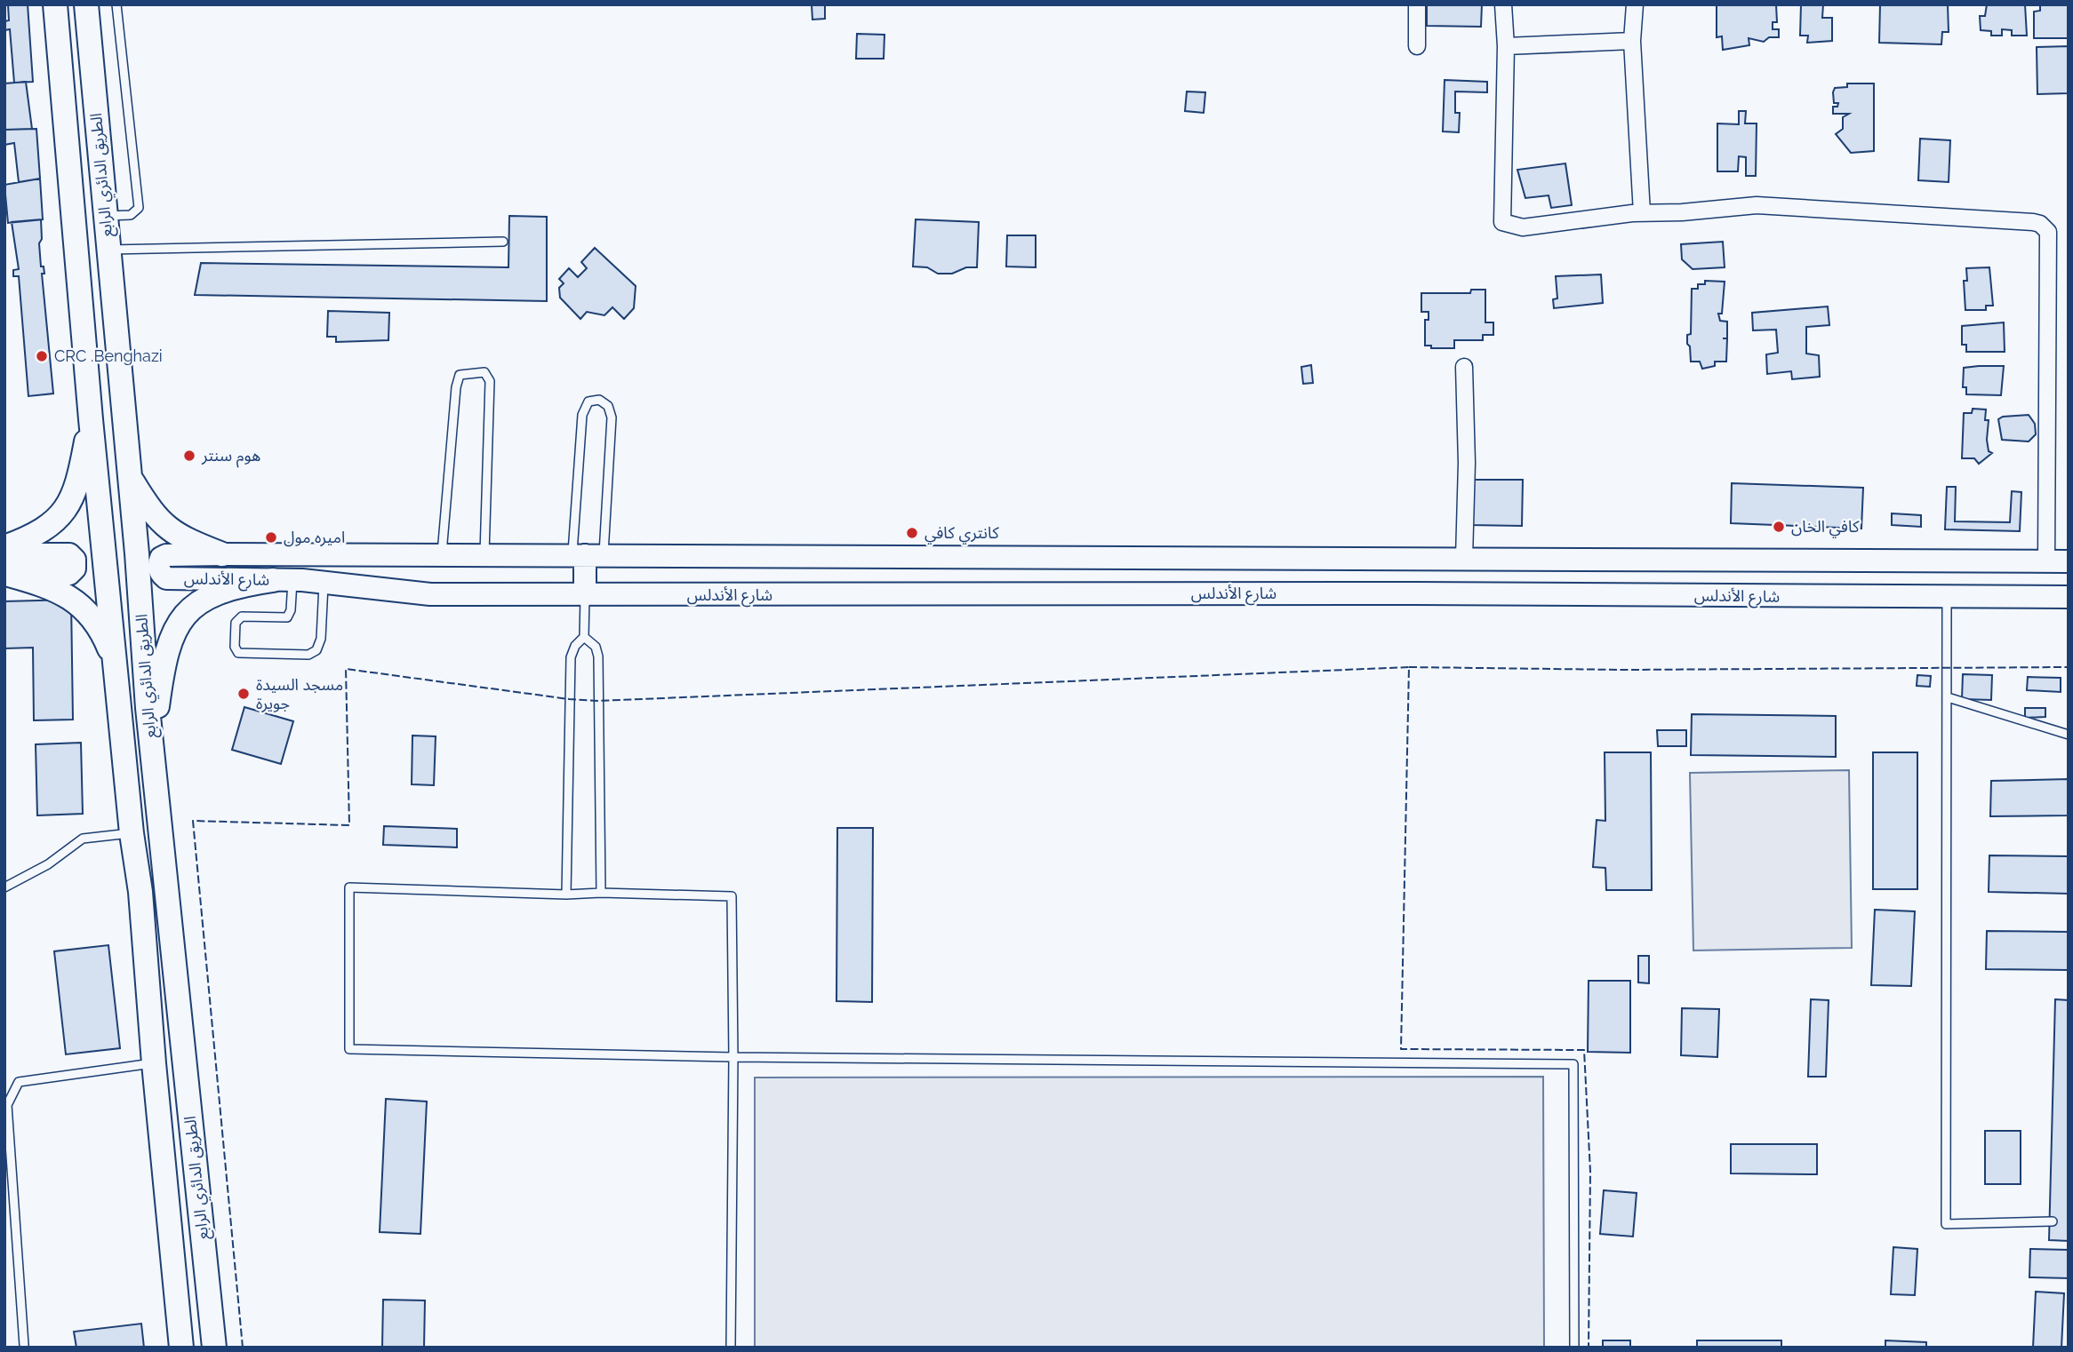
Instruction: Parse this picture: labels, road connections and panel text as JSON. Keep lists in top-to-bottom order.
{
  "streets": {
    "main road": ["الطريق الدائري الرابع", "شارع الأندلس"]
  },
  "places": [
    "CRC .Benghazi",
    "هوم سنتر",
    "كافي الخان",
    "كانتري كافي",
    "اميره مول",
    "مسجد السيدة جويرة"
  ]
}
